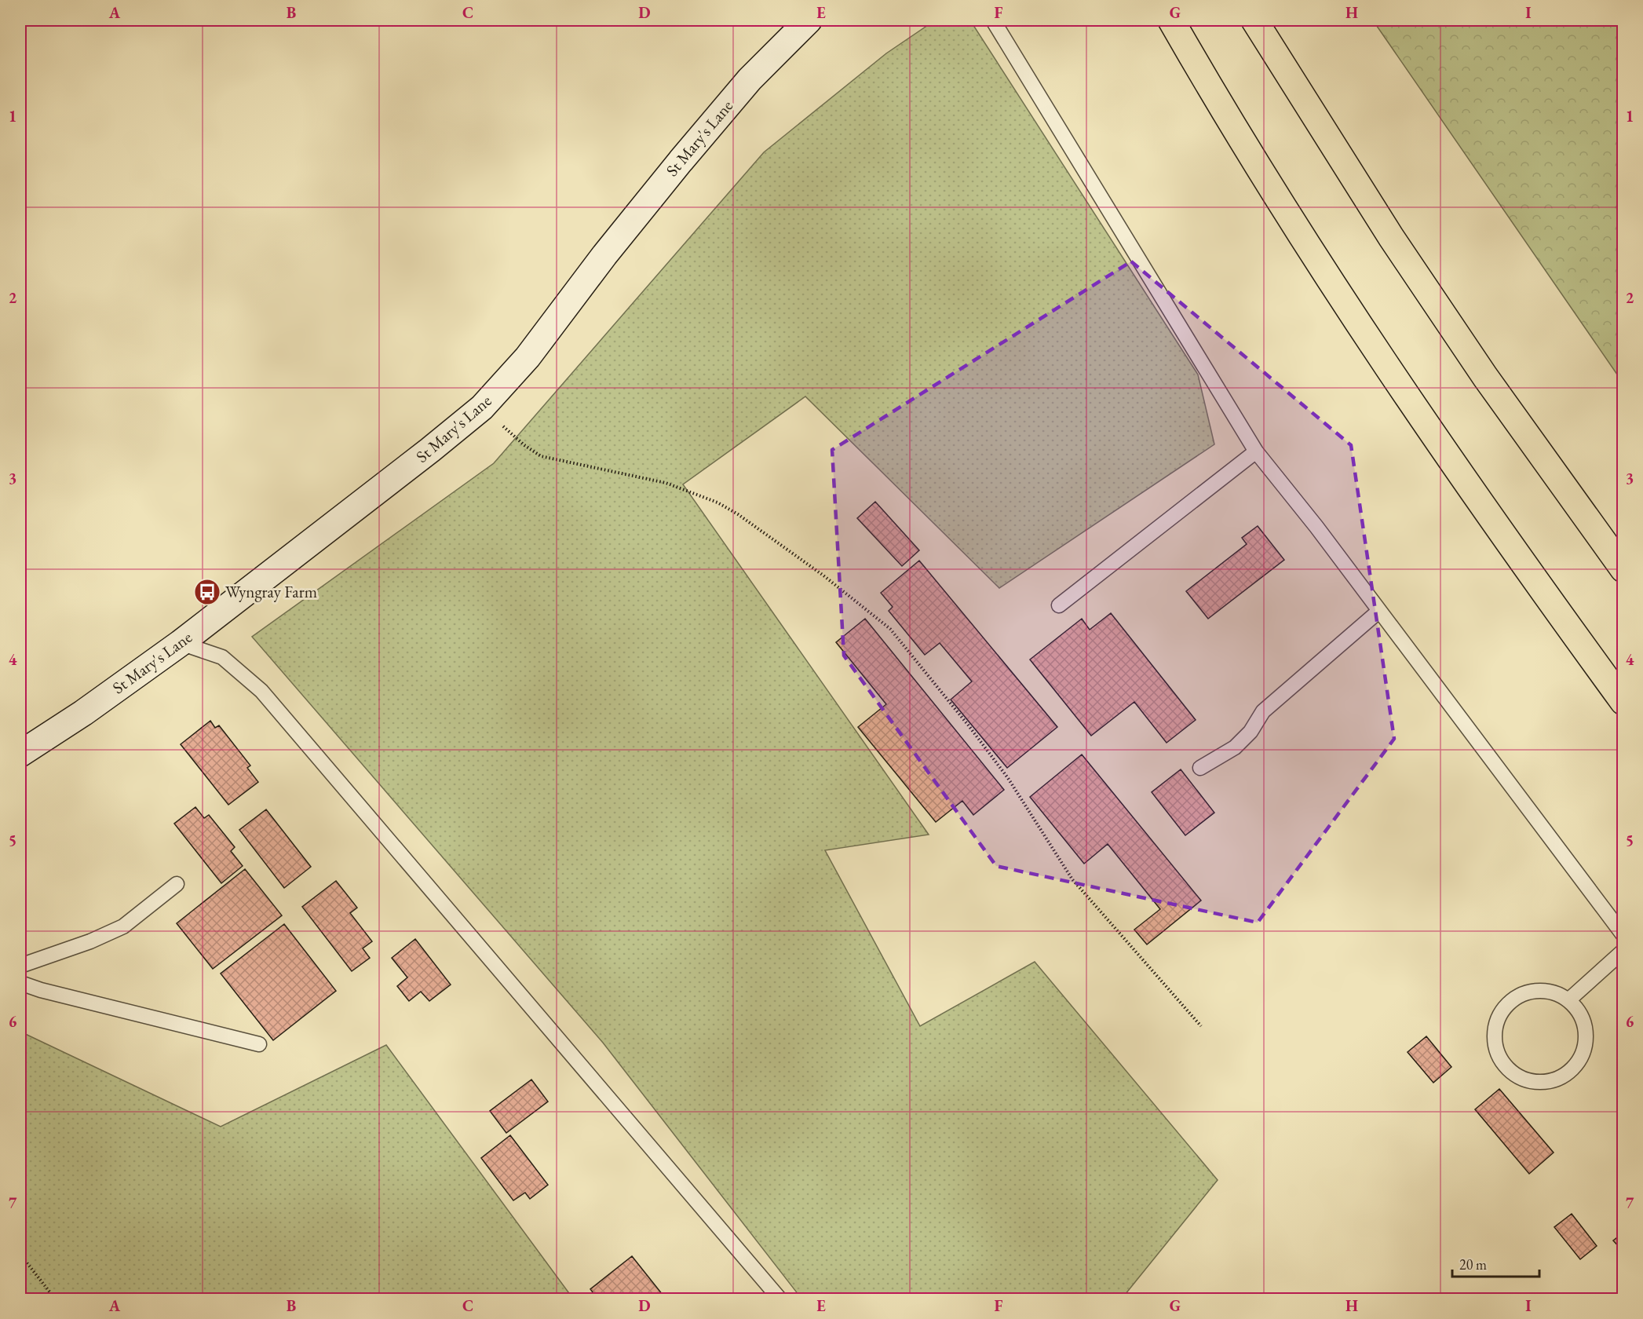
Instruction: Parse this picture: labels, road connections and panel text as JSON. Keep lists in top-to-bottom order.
{
  "streets": {
    "main road": ["St Mary's Lane"]
  },
  "places": {
    "bus stop": ["Wyngray Farm"]
  },
  "scale_bar": "20 m",
  "grid": {
    "columns": [
      "A",
      "B",
      "C",
      "D",
      "E",
      "F",
      "G",
      "H",
      "I"
    ],
    "rows": [
      "1",
      "2",
      "3",
      "4",
      "5",
      "6",
      "7"
    ]
  }
}
